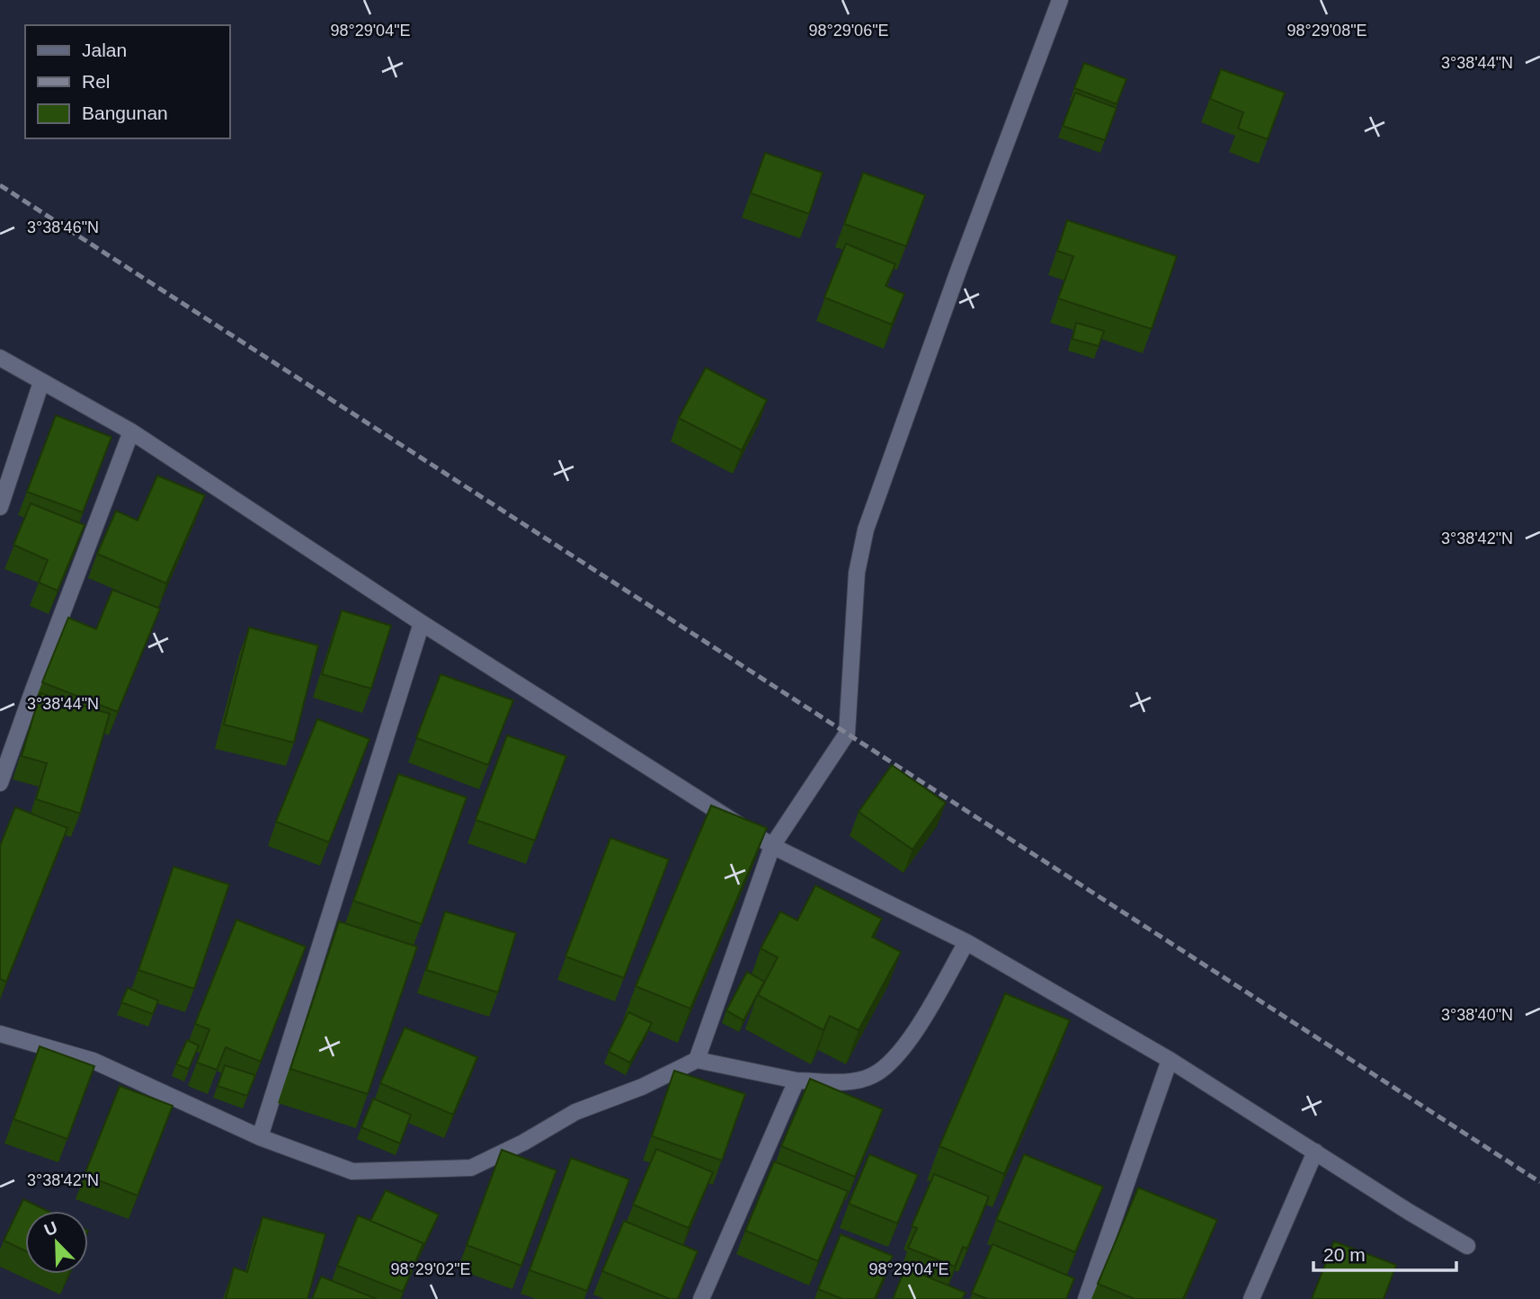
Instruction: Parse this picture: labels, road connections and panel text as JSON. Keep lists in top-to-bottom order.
{
  "legend": ["Jalan", "Rel", "Bangunan"],
  "scale_bar": "20 m",
  "north": "top left",
  "coordinates": [
    "98°29'04\"E",
    "98°29'06\"E",
    "98°29'08\"E",
    "3°38'44\"N",
    "3°38'46\"N",
    "3°38'42\"N",
    "3°38'40\"N",
    "98°29'02\"E"
  ]
}
